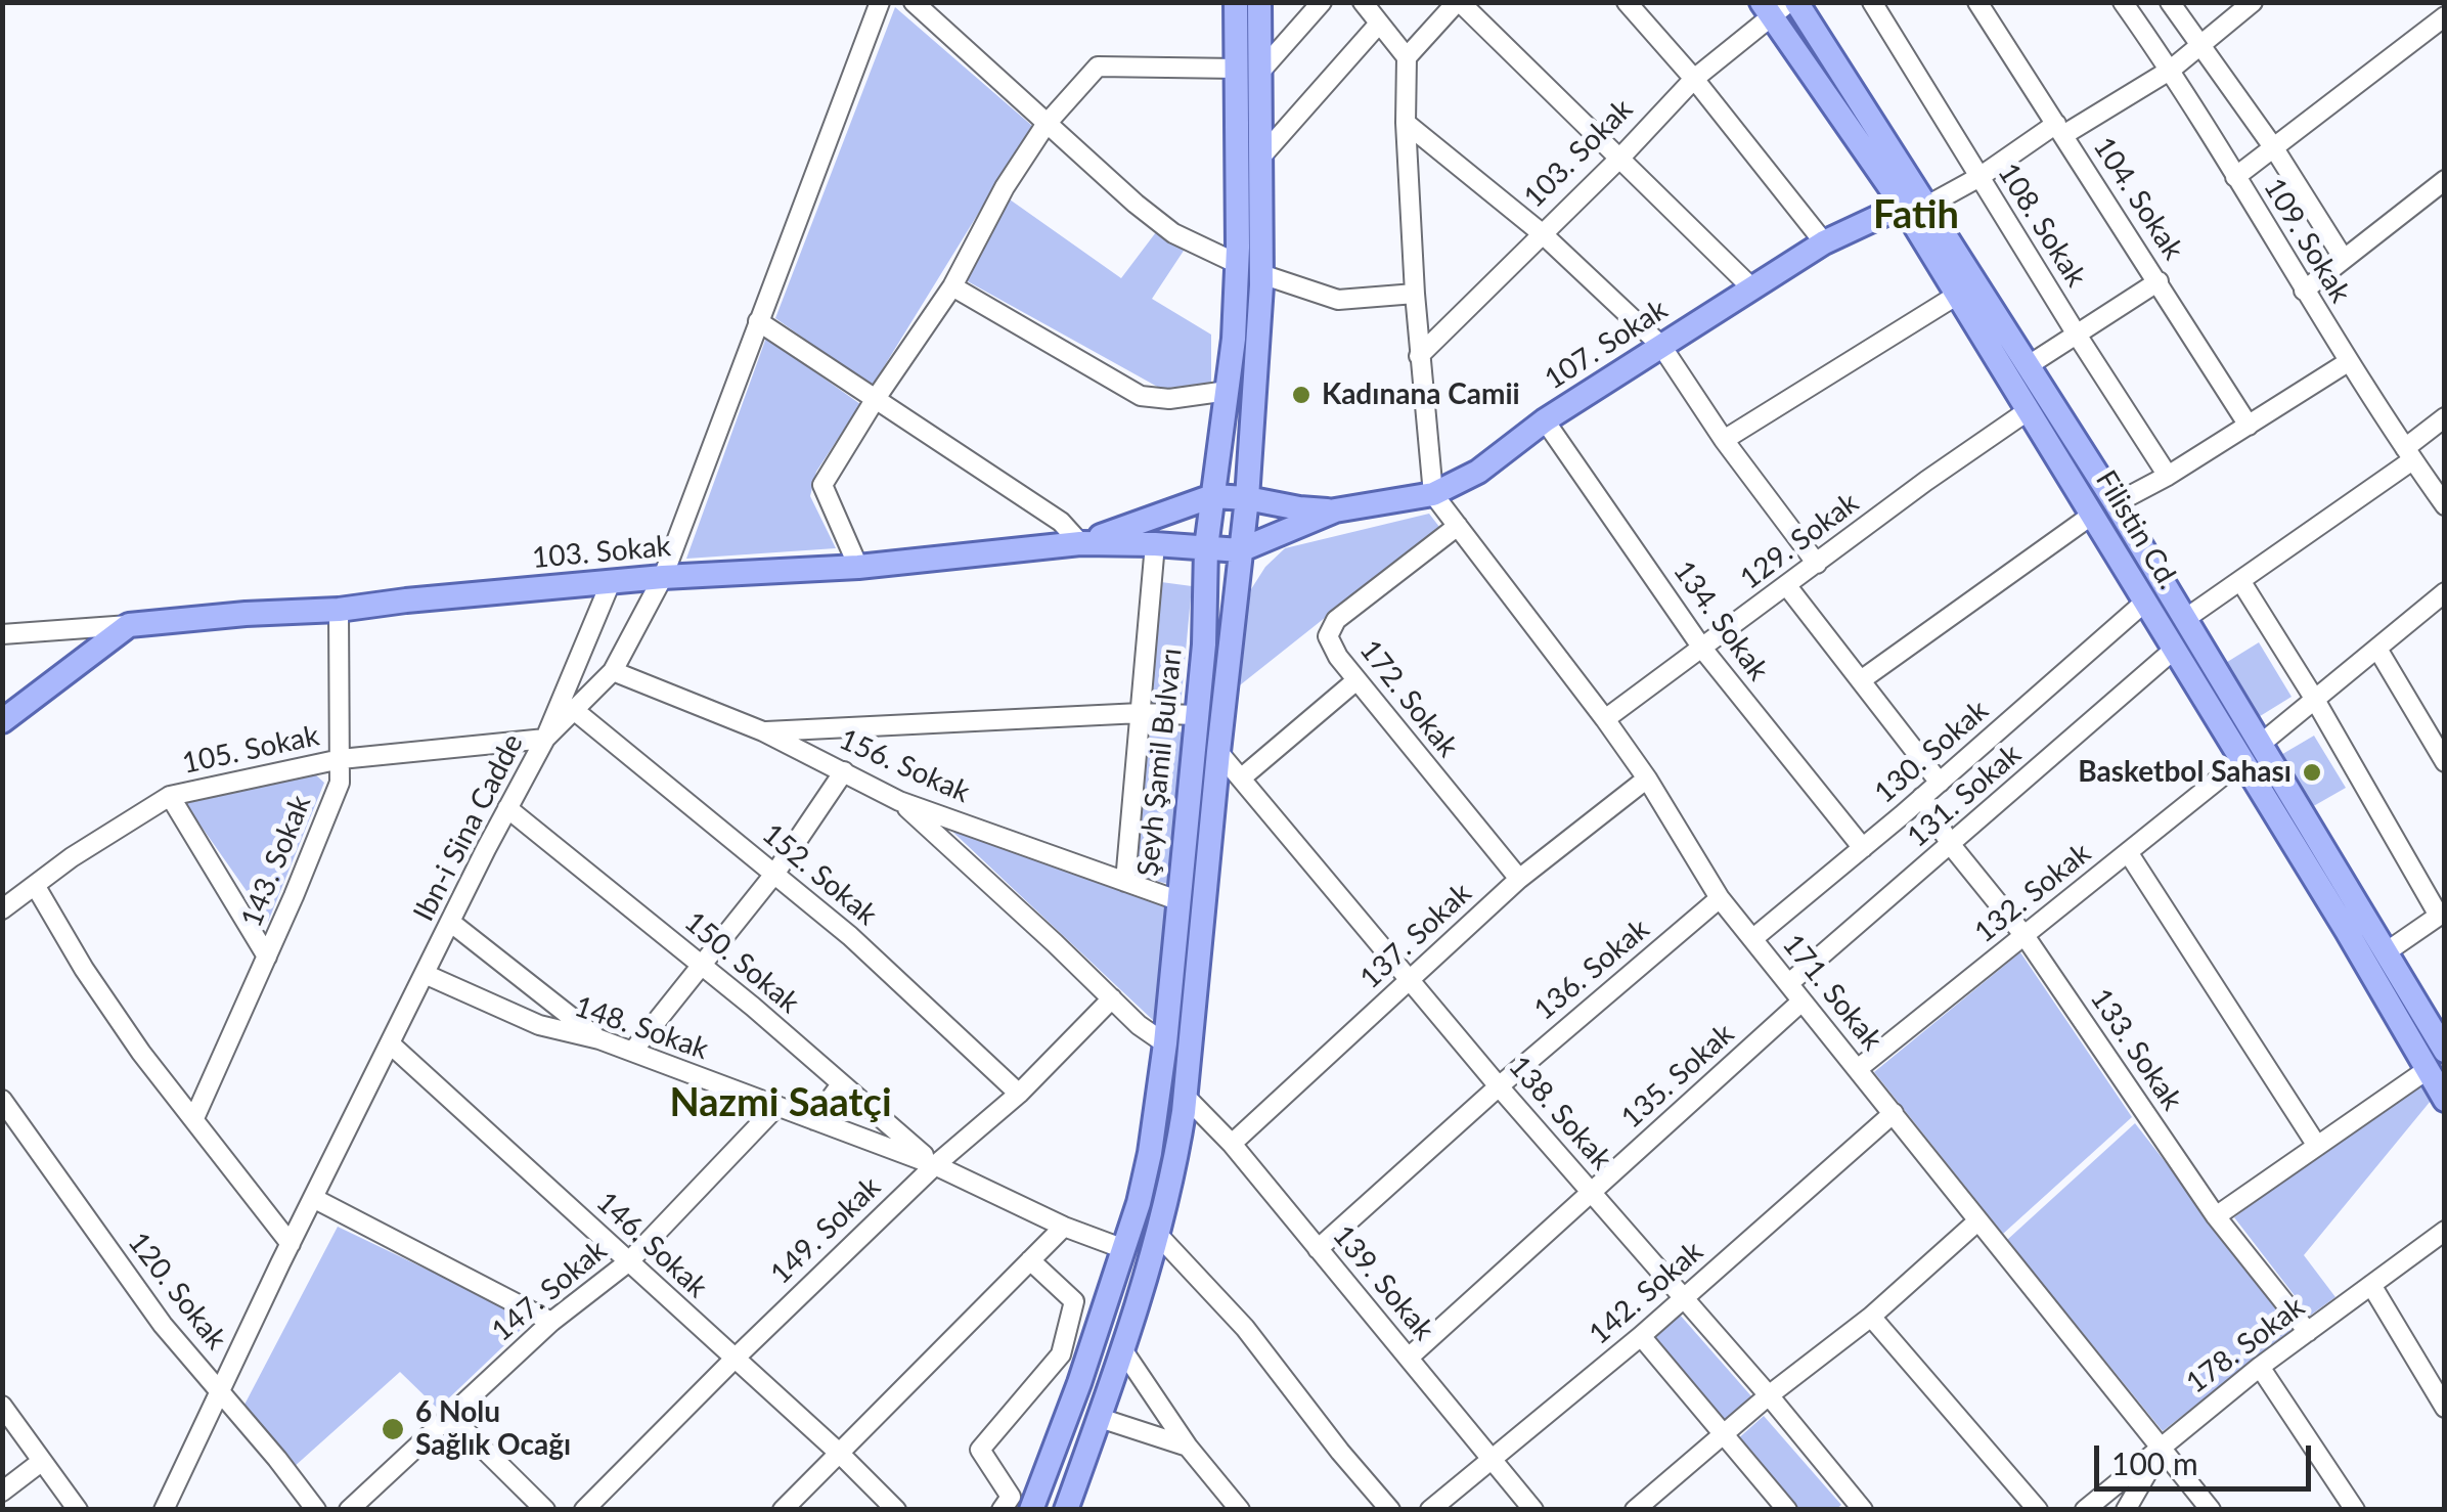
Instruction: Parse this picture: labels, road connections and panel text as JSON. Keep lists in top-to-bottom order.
{
  "streets": {
    "main road": [
      "103. Sokak",
      "107. Sokak",
      "Filistin Cd.",
      "Şeyh Şamil Bulvarı"
    ],
    "street": [
      "104. Sokak",
      "108. Sokak",
      "109. Sokak",
      "129. Sokak",
      "134. Sokak",
      "172. Sokak",
      "105. Sokak",
      "130. Sokak",
      "156. Sokak",
      "131. Sokak",
      "Ibn-i Sina Cadde",
      "143. Sokak",
      "152. Sokak",
      "132. Sokak",
      "137. Sokak",
      "150. Sokak",
      "136. Sokak",
      "171. Sokak",
      "148. Sokak",
      "133. Sokak",
      "135. Sokak",
      "138. Sokak",
      "149. Sokak",
      "146. Sokak",
      "139. Sokak",
      "120. Sokak",
      "147. Sokak",
      "142. Sokak",
      "178. Sokak"
    ]
  },
  "crossings": [
    ["103. Sokak", "107. Sokak"],
    ["103. Sokak", "Filistin Cd."],
    ["103. Sokak", "Şeyh Şamil Bulvarı"],
    ["103. Sokak", "Ibn-i Sina Cadde"],
    ["103. Sokak", "143. Sokak"],
    ["107. Sokak", "Filistin Cd."],
    ["107. Sokak", "134. Sokak"],
    ["107. Sokak", "171. Sokak"],
    ["Filistin Cd.", "129. Sokak"],
    ["Filistin Cd.", "130. Sokak"],
    ["Filistin Cd.", "131. Sokak"],
    ["Filistin Cd.", "132. Sokak"],
    ["129. Sokak", "134. Sokak"],
    ["129. Sokak", "171. Sokak"],
    ["134. Sokak", "130. Sokak"],
    ["172. Sokak", "137. Sokak"],
    ["172. Sokak", "171. Sokak"],
    ["105. Sokak", "Ibn-i Sina Cadde"],
    ["105. Sokak", "143. Sokak"],
    ["130. Sokak", "171. Sokak"],
    ["130. Sokak", "133. Sokak"],
    ["Şeyh Şamil Bulvarı", "156. Sokak"],
    ["Şeyh Şamil Bulvarı", "148. Sokak"],
    ["Şeyh Şamil Bulvarı", "138. Sokak"],
    ["Şeyh Şamil Bulvarı", "139. Sokak"],
    ["156. Sokak", "Ibn-i Sina Cadde"],
    ["131. Sokak", "171. Sokak"],
    ["131. Sokak", "133. Sokak"],
    ["Ibn-i Sina Cadde", "152. Sokak"],
    ["Ibn-i Sina Cadde", "150. Sokak"],
    ["Ibn-i Sina Cadde", "148. Sokak"],
    ["Ibn-i Sina Cadde", "146. Sokak"],
    ["Ibn-i Sina Cadde", "120. Sokak"],
    ["152. Sokak", "149. Sokak"],
    ["132. Sokak", "171. Sokak"],
    ["132. Sokak", "133. Sokak"],
    ["137. Sokak", "171. Sokak"],
    ["137. Sokak", "138. Sokak"],
    ["137. Sokak", "139. Sokak"],
    ["150. Sokak", "148. Sokak"],
    ["150. Sokak", "149. Sokak"],
    ["136. Sokak", "171. Sokak"],
    ["136. Sokak", "138. Sokak"],
    ["136. Sokak", "139. Sokak"],
    ["171. Sokak", "135. Sokak"],
    ["171. Sokak", "142. Sokak"],
    ["171. Sokak", "178. Sokak"],
    ["148. Sokak", "149. Sokak"],
    ["148. Sokak", "147. Sokak"],
    ["133. Sokak", "178. Sokak"],
    ["135. Sokak", "138. Sokak"],
    ["135. Sokak", "139. Sokak"],
    ["138. Sokak", "142. Sokak"],
    ["149. Sokak", "146. Sokak"],
    ["146. Sokak", "147. Sokak"],
    ["139. Sokak", "142. Sokak"]
  ],
  "districts": ["Fatih", "Nazmi Saatçi"],
  "places": ["Kadınana Camii", "Basketbol Sahası", "6 Nolu Sağlık Ocağı"],
  "scale_bar": "100 m"
}
